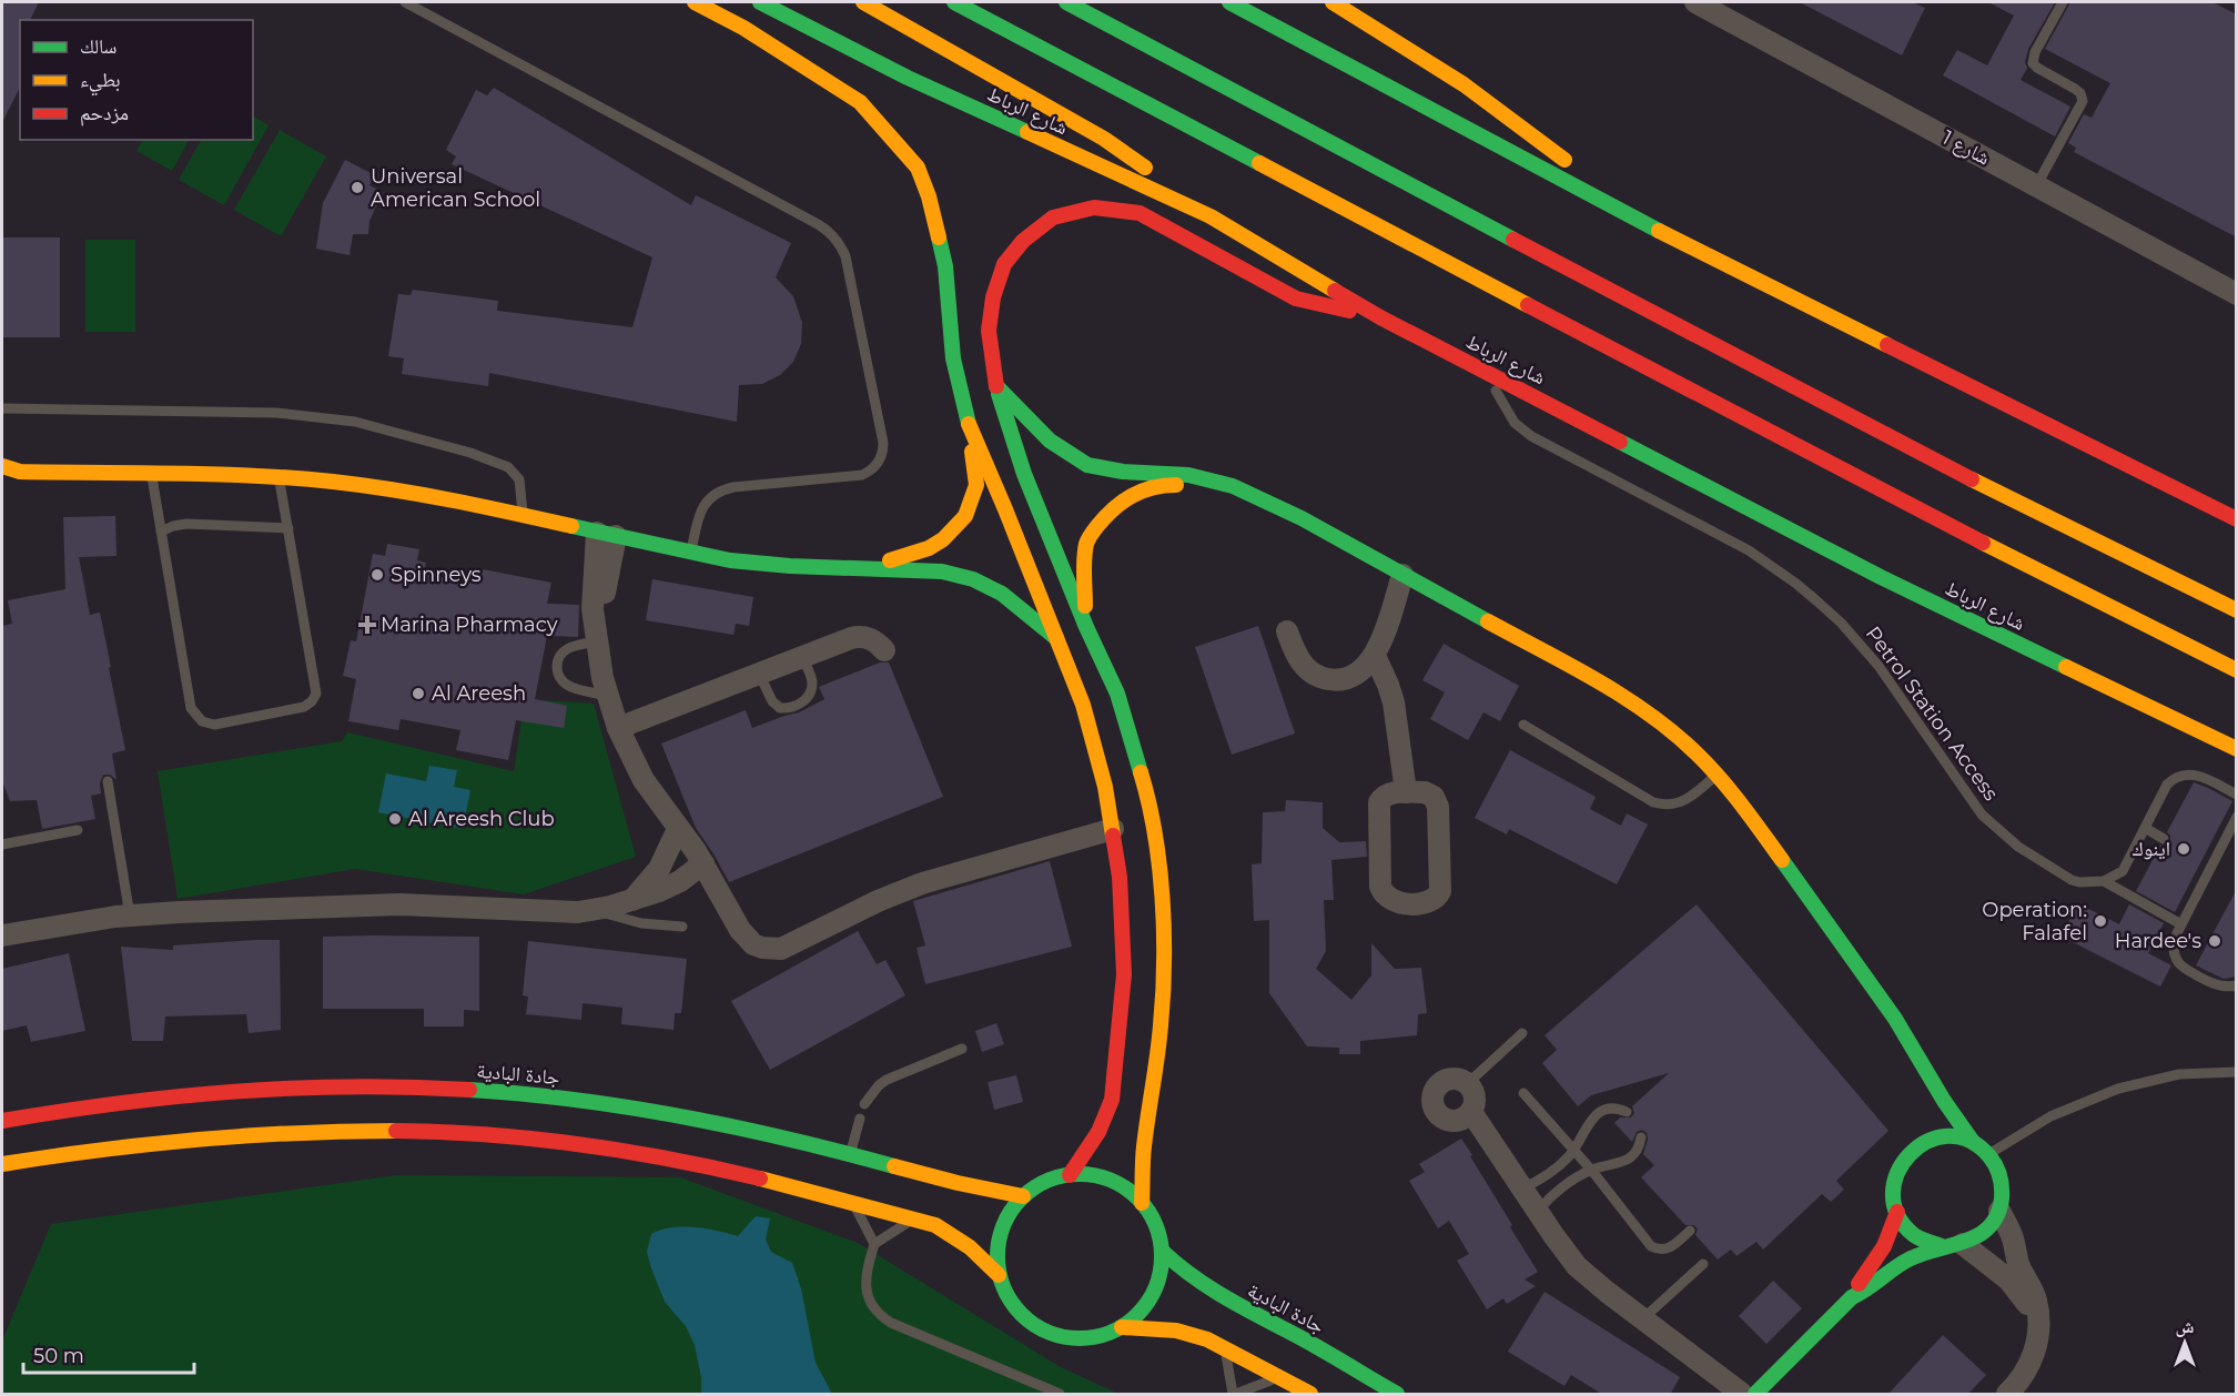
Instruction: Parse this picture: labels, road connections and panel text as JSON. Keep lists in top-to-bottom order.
{
  "streets": {
    "main road": ["شارع الرباط", "جادة البادية"],
    "street": ["شارع 1"],
    "lane": ["Petrol Station Access"]
  },
  "crossings": [
    ["شارع الرباط", "Petrol Station Access"]
  ],
  "places": {
    "other": [
      "Universal American School",
      "Spinneys",
      "Al Areesh",
      "Al Areesh Club",
      "اينوك",
      "Operation: Falafel",
      "Hardee's"
    ],
    "health": ["Marina Pharmacy"]
  },
  "legend": ["سالك", "بطيء", "مزدحم"],
  "scale_bar": "50 m",
  "north": "top"
}
